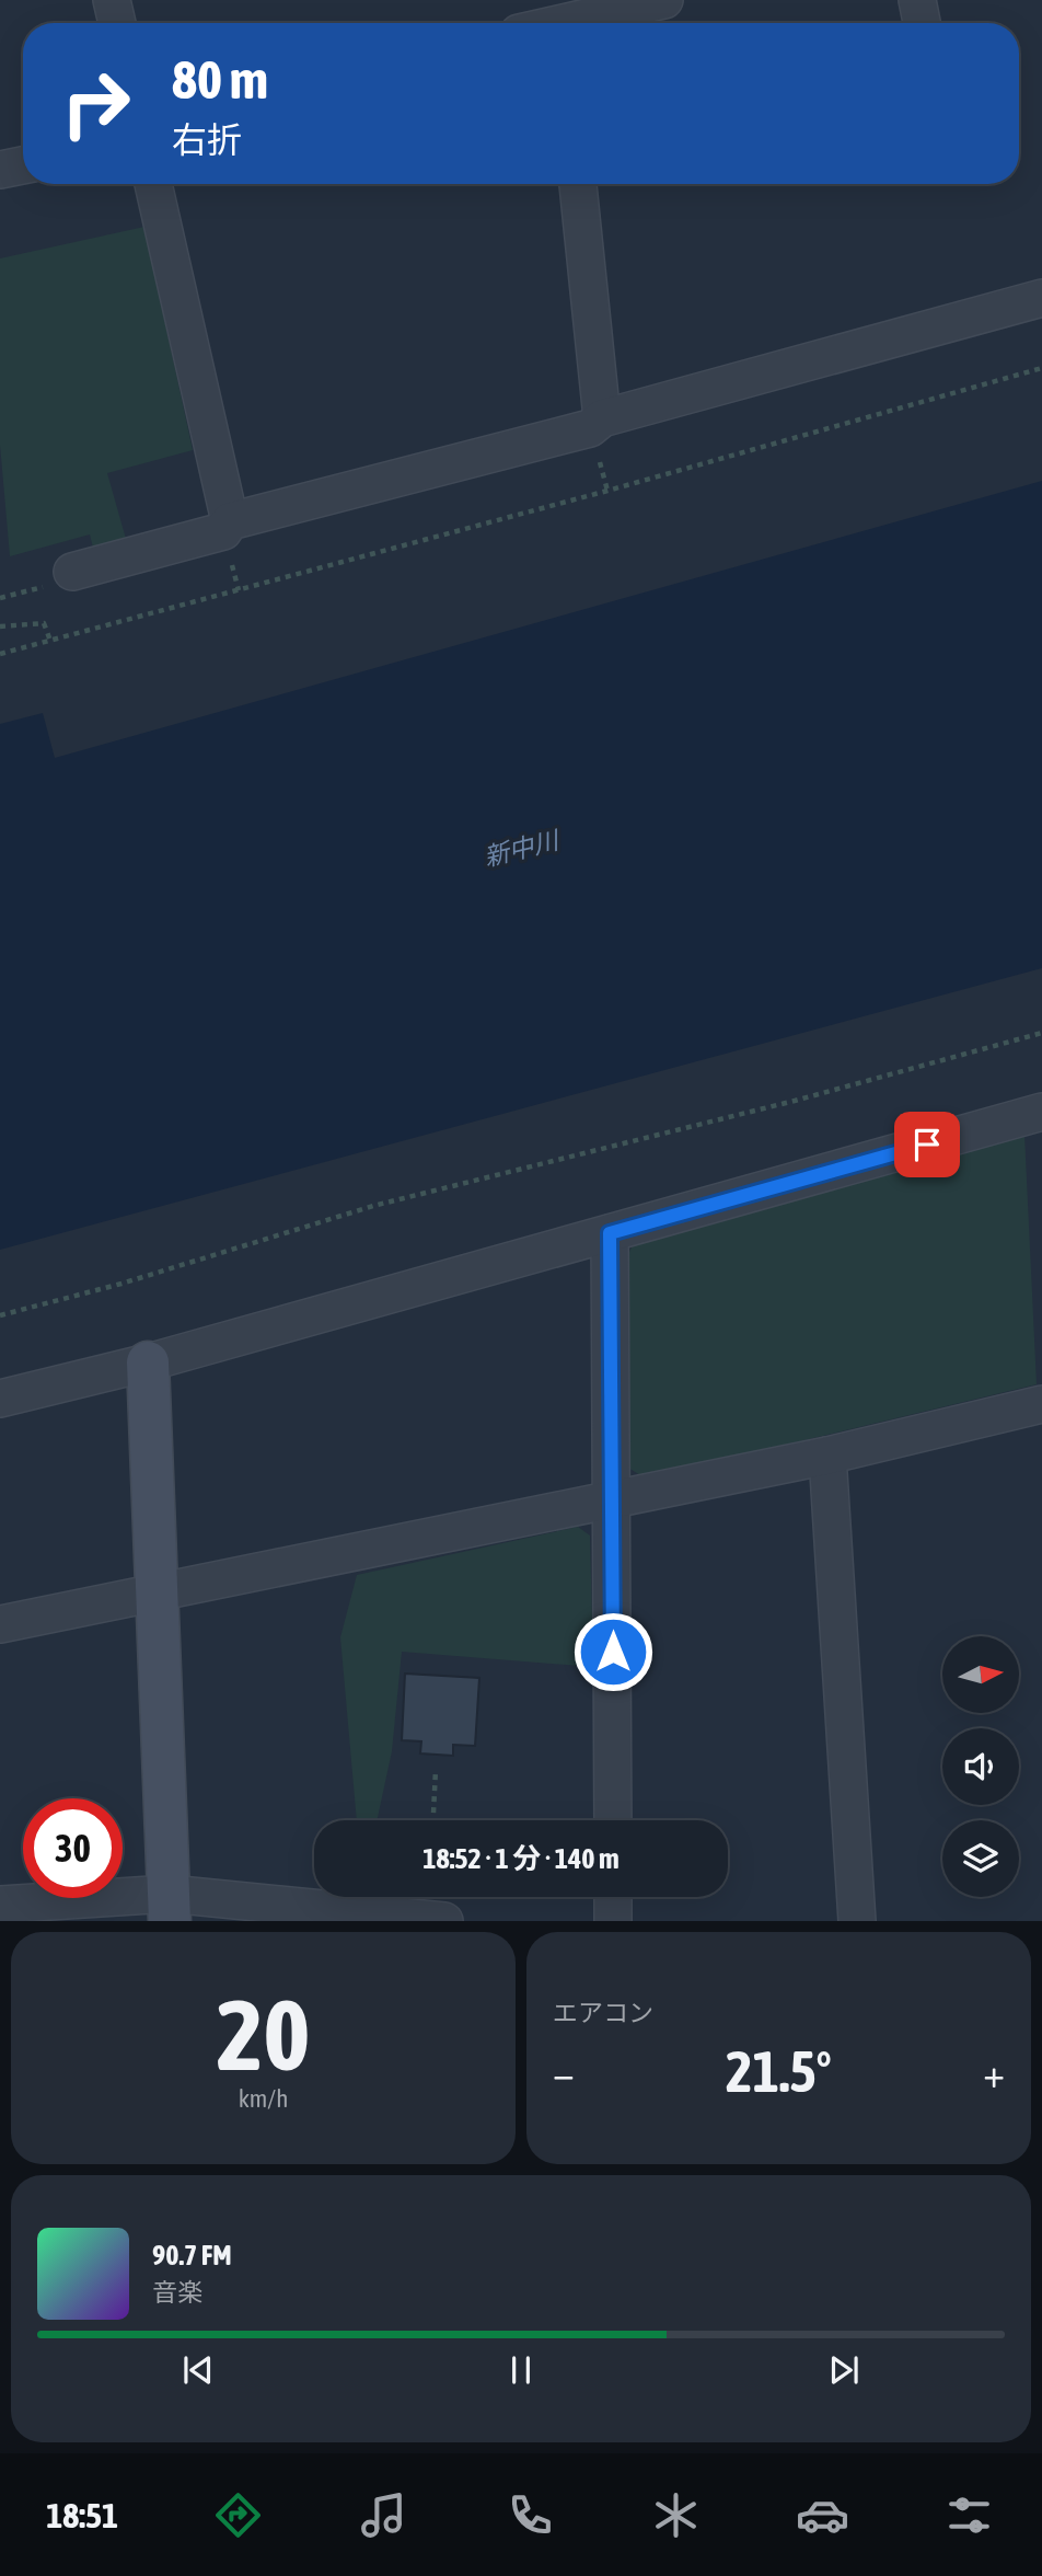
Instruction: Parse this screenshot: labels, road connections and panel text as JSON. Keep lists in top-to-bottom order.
{
  "water": ["新中川"],
  "north": "right",
  "page": {
    "turn": ["80 m", "右折"],
    "limit": "30",
    "trip": "18:52 · 1 分 · 140 m",
    "tile": [
      ["20", "km/h"],
      "エアコン"
    ],
    "heat": ["−", "21.5°", "+"],
    "song": ["90.7 FM", "音楽"],
    "tabs": "18:51"
  }
}
